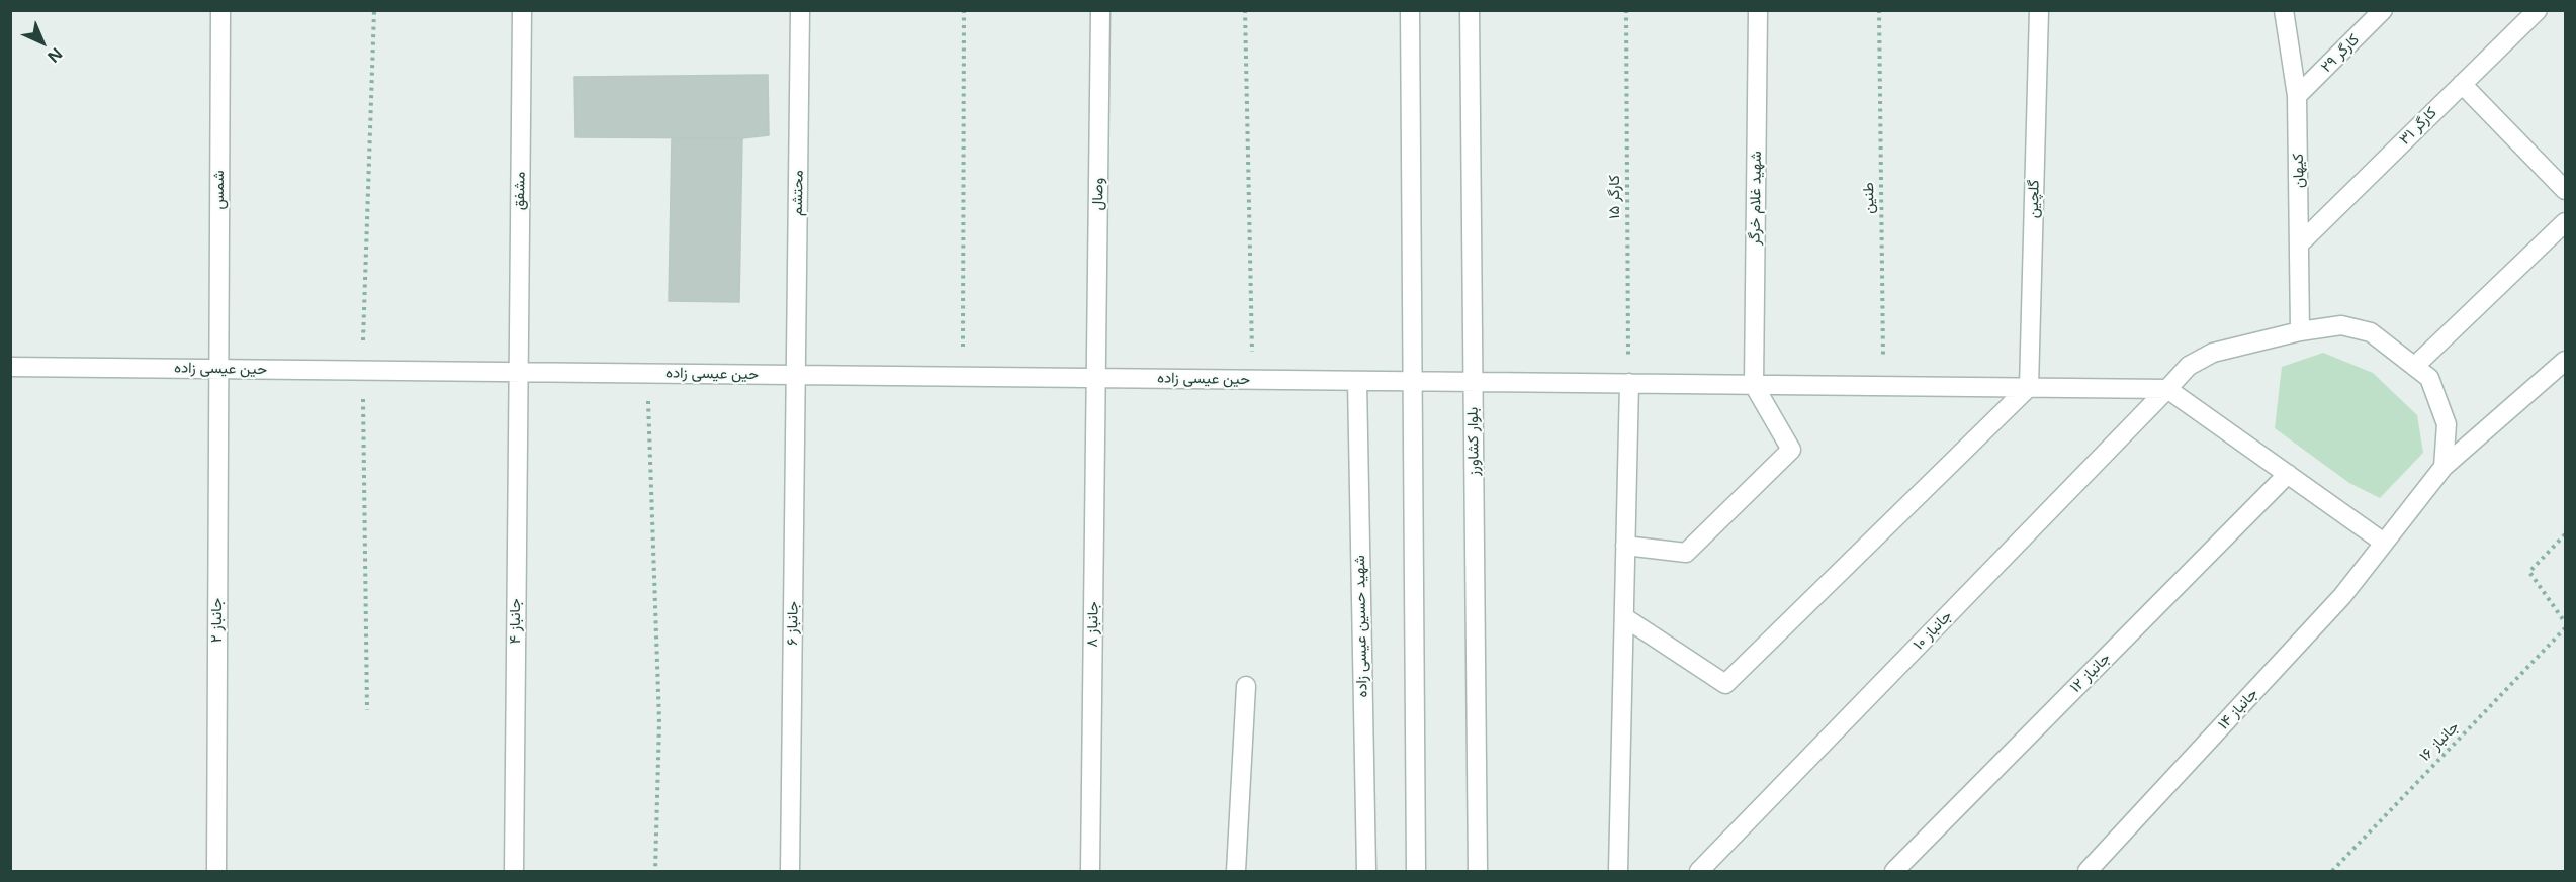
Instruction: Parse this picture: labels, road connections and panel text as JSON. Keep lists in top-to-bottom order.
{
  "streets": {
    "street": [
      "کارگر ۲۹",
      "کارگر ۳۱",
      "کیهان",
      "شمس",
      "مشفق",
      "محتشم",
      "وصال",
      "شهید غلام خرگر",
      "گلچین",
      "حین عیسی زاده",
      "بلوار کشاورز",
      "جانباز ۲",
      "جانباز ۴",
      "جانباز ۶",
      "جانباز ۸",
      "شهید حسین عیسی زاده",
      "جانباز ۱۰",
      "جانباز ۱۲",
      "جانباز ۱۴"
    ],
    "path": ["کارگر ۱۵", "طنین", "جانباز ۱۶"]
  },
  "crossings": [
    ["کارگر ۲۹", "کیهان"],
    ["کارگر ۳۱", "کیهان"],
    ["کیهان", "جانباز ۱۰"],
    ["شمس", "حین عیسی زاده"],
    ["شمس", "جانباز ۲"],
    ["مشفق", "حین عیسی زاده"],
    ["مشفق", "جانباز ۴"],
    ["محتشم", "حین عیسی زاده"],
    ["محتشم", "جانباز ۶"],
    ["وصال", "حین عیسی زاده"],
    ["وصال", "جانباز ۸"],
    ["کارگر ۱۵", "حین عیسی زاده"],
    ["شهید غلام خرگر", "حین عیسی زاده"],
    ["طنین", "حین عیسی زاده"],
    ["گلچین", "حین عیسی زاده"],
    ["حین عیسی زاده", "بلوار کشاورز"],
    ["حین عیسی زاده", "جانباز ۲"],
    ["حین عیسی زاده", "جانباز ۴"],
    ["حین عیسی زاده", "جانباز ۶"],
    ["حین عیسی زاده", "جانباز ۸"],
    ["حین عیسی زاده", "شهید حسین عیسی زاده"],
    ["حین عیسی زاده", "جانباز ۱۰"],
    ["جانباز ۱۰", "جانباز ۱۴"]
  ],
  "north": "bottom right"
}
